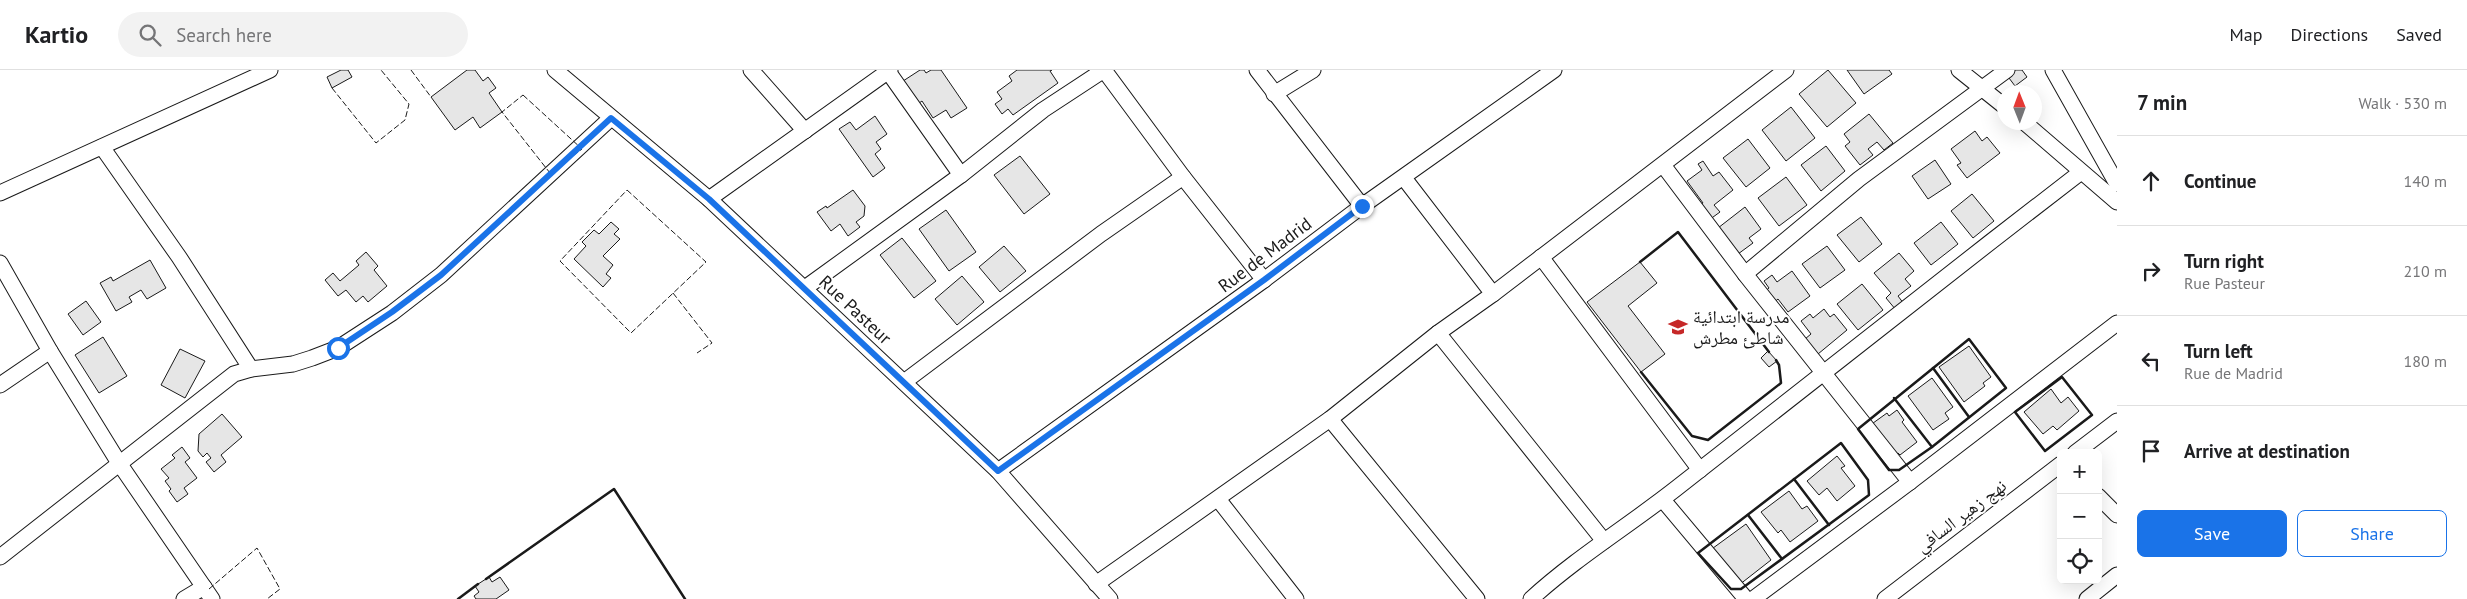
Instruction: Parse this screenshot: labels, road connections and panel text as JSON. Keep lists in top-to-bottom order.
{
  "streets": {
    "street": ["Rue de Madrid", "Rue Pasteur", "نهج زهير السافي"]
  },
  "crossings": [
    ["Rue de Madrid", "Rue Pasteur"]
  ],
  "places": {
    "school or university": ["مدرسة ابتدائية شاطئ مطرش"]
  },
  "north": "top",
  "page": {
    "header": "Kartio",
    "search": "Search here",
    "nav": ["Map", "Directions", "Saved"],
    "heading": ["7 min", "Walk · 530 m"],
    "list": [
      ["Continue", "140 m"],
      ["Turn right", "Rue Pasteur", "210 m"],
      ["Turn left", "Rue de Madrid", "180 m"],
      "Arrive at destination"
    ],
    "map_buttons": ["+", "−"],
    "buttons": ["Save", "Share"]
  }
}
